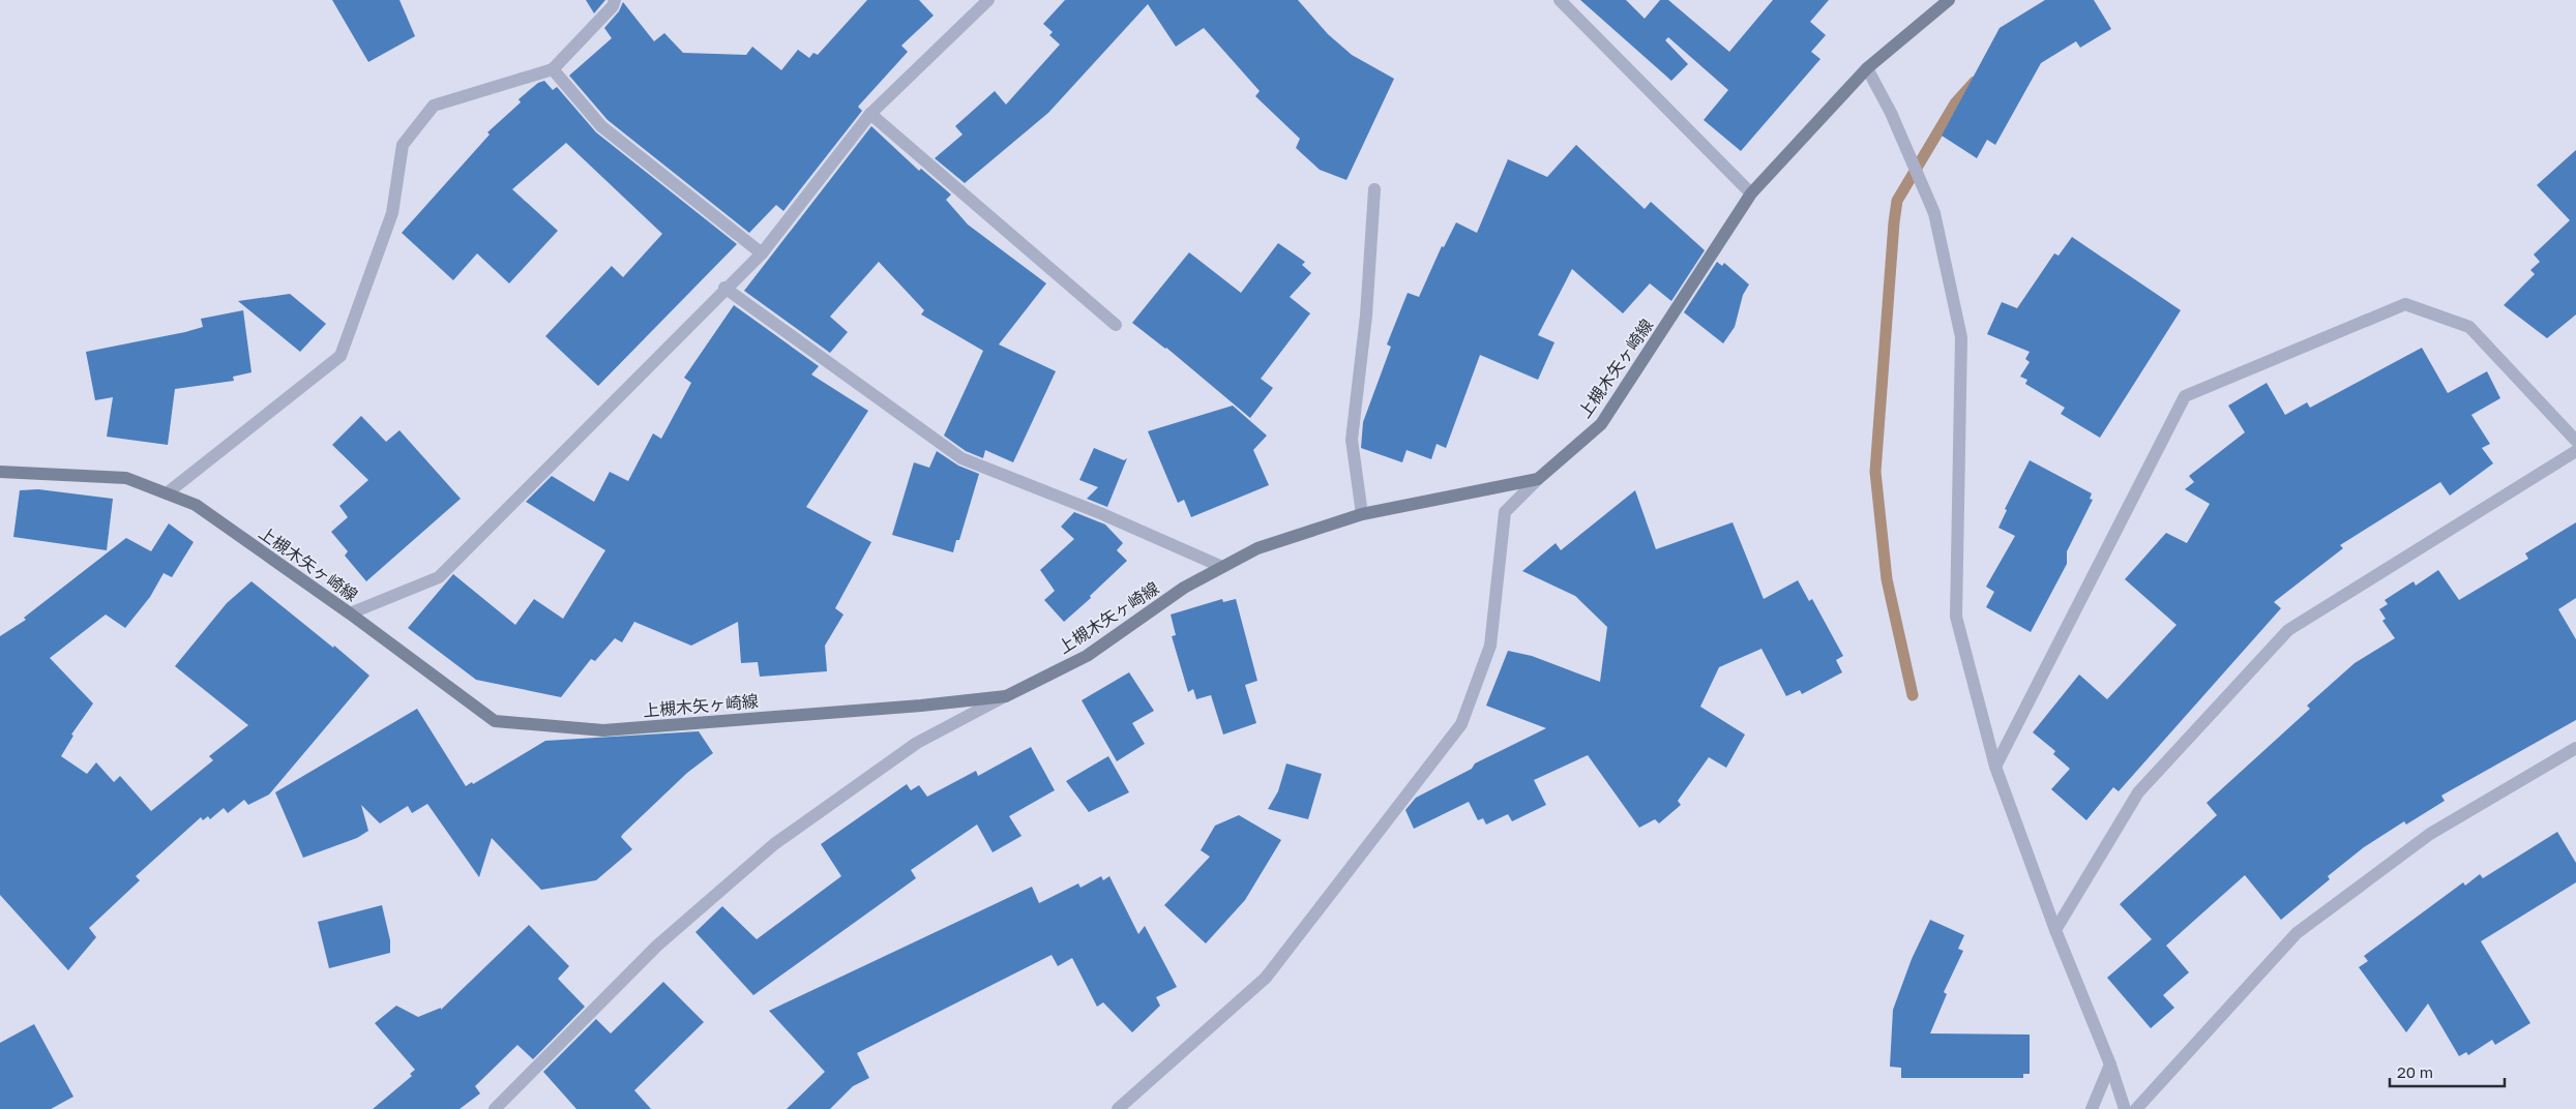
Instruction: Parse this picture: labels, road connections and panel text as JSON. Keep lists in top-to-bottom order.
{
  "streets": {
    "main road": ["上槻木矢ヶ崎線"]
  },
  "scale_bar": "20 m"
}
